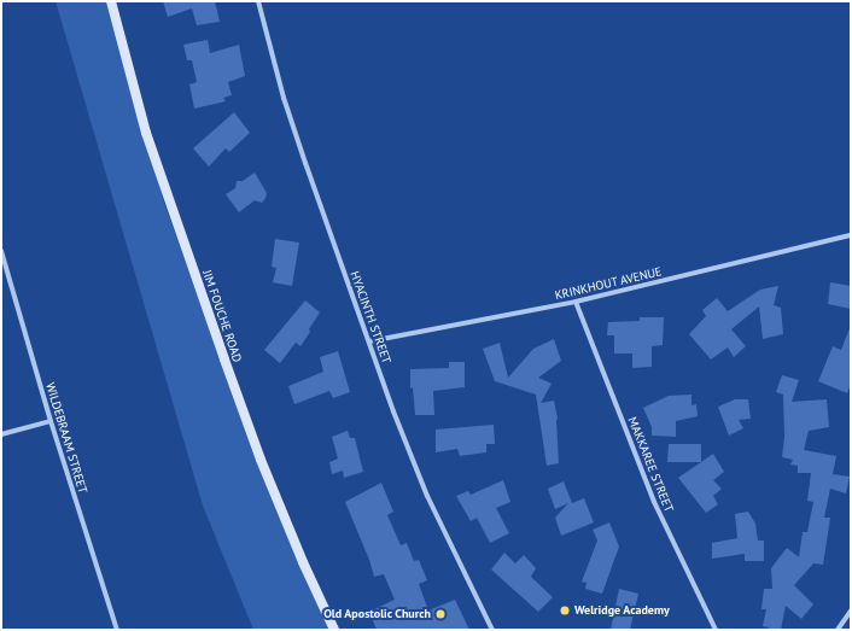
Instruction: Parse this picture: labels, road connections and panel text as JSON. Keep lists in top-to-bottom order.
{
  "streets": {
    "street": [
      "KRINKHOUT AVENUE",
      "JIM FOUCHE ROAD",
      "HYACINTH STREET",
      "WILDEBRAAM STREET",
      "MAKKAREE STREET"
    ]
  },
  "crossings": [
    ["KRINKHOUT AVENUE", "HYACINTH STREET"],
    ["KRINKHOUT AVENUE", "MAKKAREE STREET"]
  ],
  "places": ["Welridge Academy", "Old Apostolic Church"]
}
